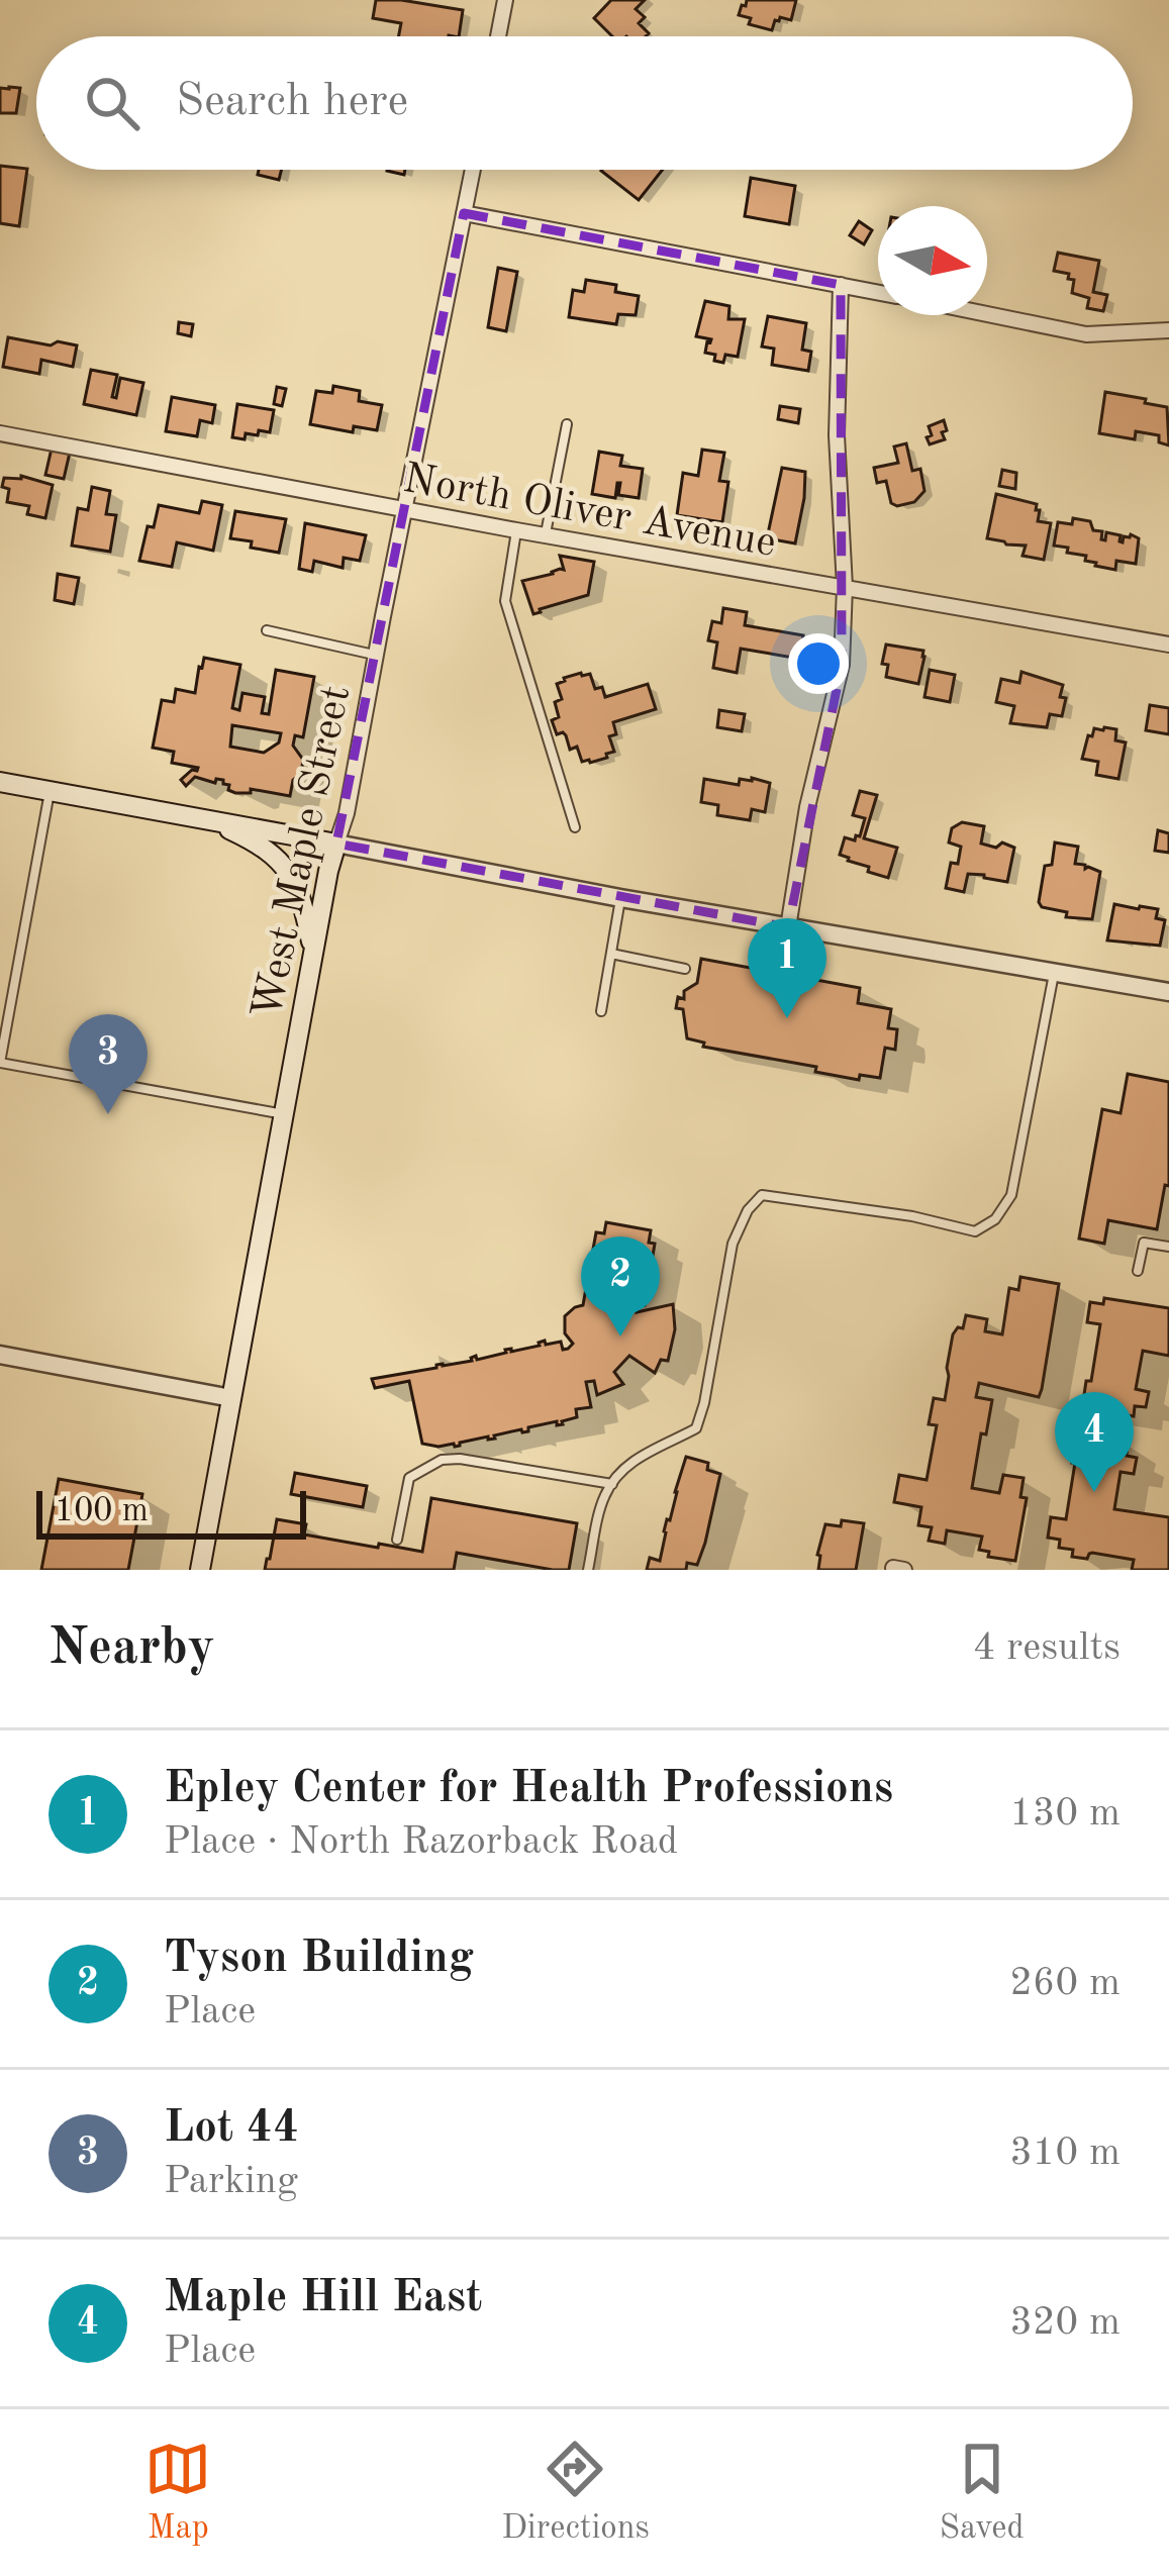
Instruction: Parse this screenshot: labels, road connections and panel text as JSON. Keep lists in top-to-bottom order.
{
  "streets": {
    "main road": ["West Maple Street"],
    "street": ["North Oliver Avenue"]
  },
  "crossings": [
    ["North Oliver Avenue", "West Maple Street"]
  ],
  "scale_bar": "100 m",
  "north": "right",
  "page": {
    "search": "Search here",
    "pins": [
      "1",
      "3",
      "2",
      "4"
    ],
    "scale": "100 m",
    "heading": ["Nearby", "4 results"],
    "list": [
      {
        "mark": "1",
        "name": "Epley Center for Health Professions",
        "note": "Place · North Razorback Road",
        "value": "130 m"
      },
      {
        "mark": "2",
        "name": "Tyson Building",
        "note": "Place",
        "value": "260 m"
      },
      {
        "mark": "3",
        "name": "Lot 44",
        "note": "Parking",
        "value": "310 m"
      },
      {
        "mark": "4",
        "name": "Maple Hill East",
        "note": "Place",
        "value": "320 m"
      }
    ],
    "nav": ["Map", "Directions", "Saved"]
  }
}
